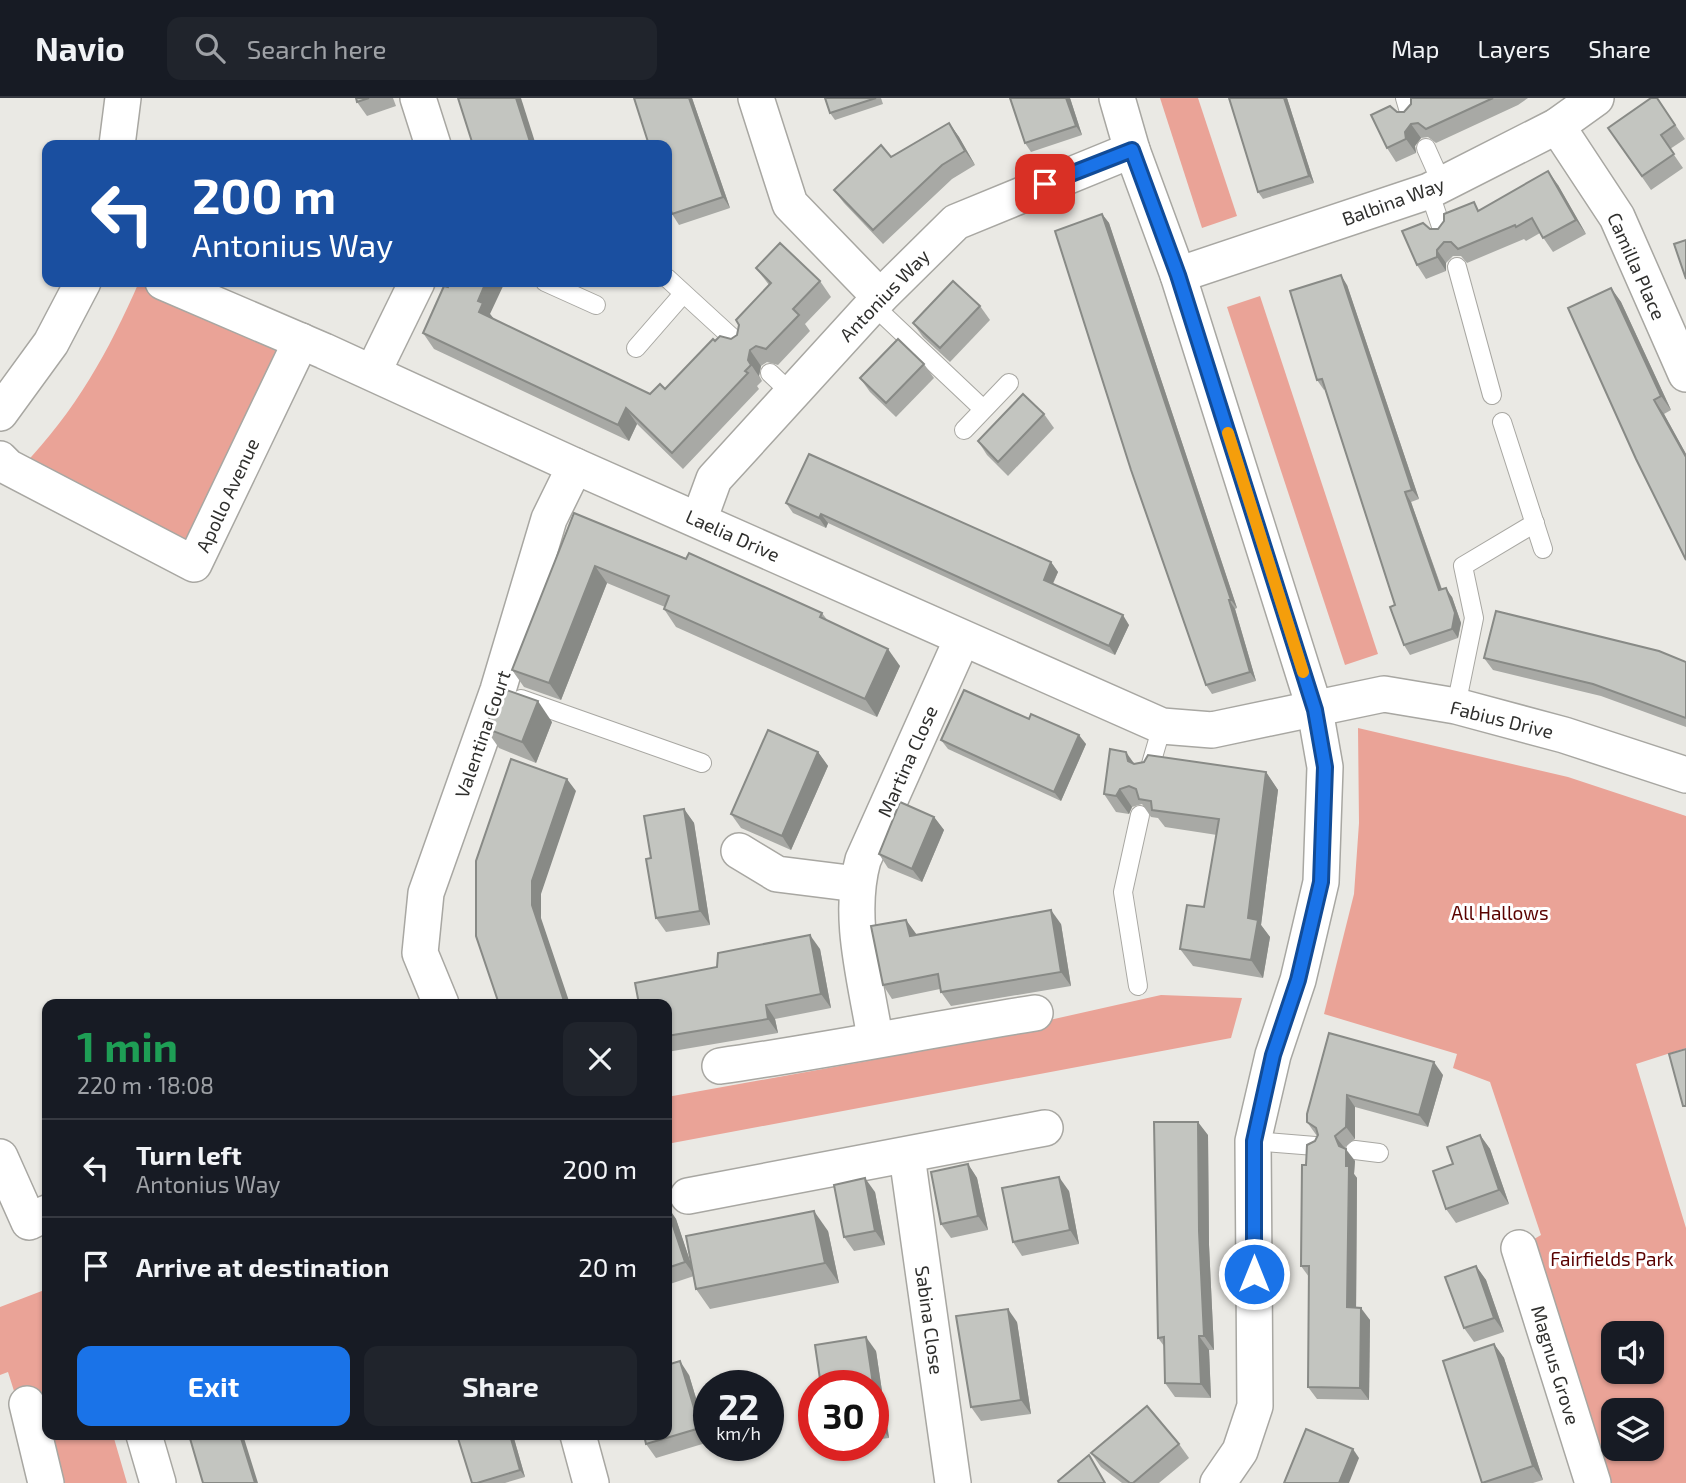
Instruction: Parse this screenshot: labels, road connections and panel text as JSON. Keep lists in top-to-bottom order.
{
  "streets": {
    "street": [
      "Balbina Way",
      "Camilla Place",
      "Antonius Way",
      "Apollo Avenue",
      "Laelia Drive",
      "Fabius Drive",
      "Valentina Court",
      "Martina Close",
      "Sabina Close",
      "Magnus Grove"
    ]
  },
  "crossings": [
    ["Balbina Way", "Camilla Place"],
    ["Antonius Way", "Laelia Drive"],
    ["Apollo Avenue", "Laelia Drive"],
    ["Laelia Drive", "Fabius Drive"],
    ["Laelia Drive", "Valentina Court"],
    ["Laelia Drive", "Martina Close"]
  ],
  "parks": ["All Hallows", "Fairfields Park"],
  "page": {
    "header": "Navio",
    "search": "Search here",
    "nav": ["Map", "Layers", "Share"],
    "turn": ["200 m", "Antonius Way"],
    "heading": ["1 min", "220 m · 18:08"],
    "list": [
      {
        "name": "Turn left",
        "note": "Antonius Way",
        "value": "200 m"
      },
      {
        "name": "Arrive at destination",
        "value": "20 m"
      }
    ],
    "buttons": ["Exit", "Share"],
    "speed": "22 km/h",
    "limit": "30"
  }
}
